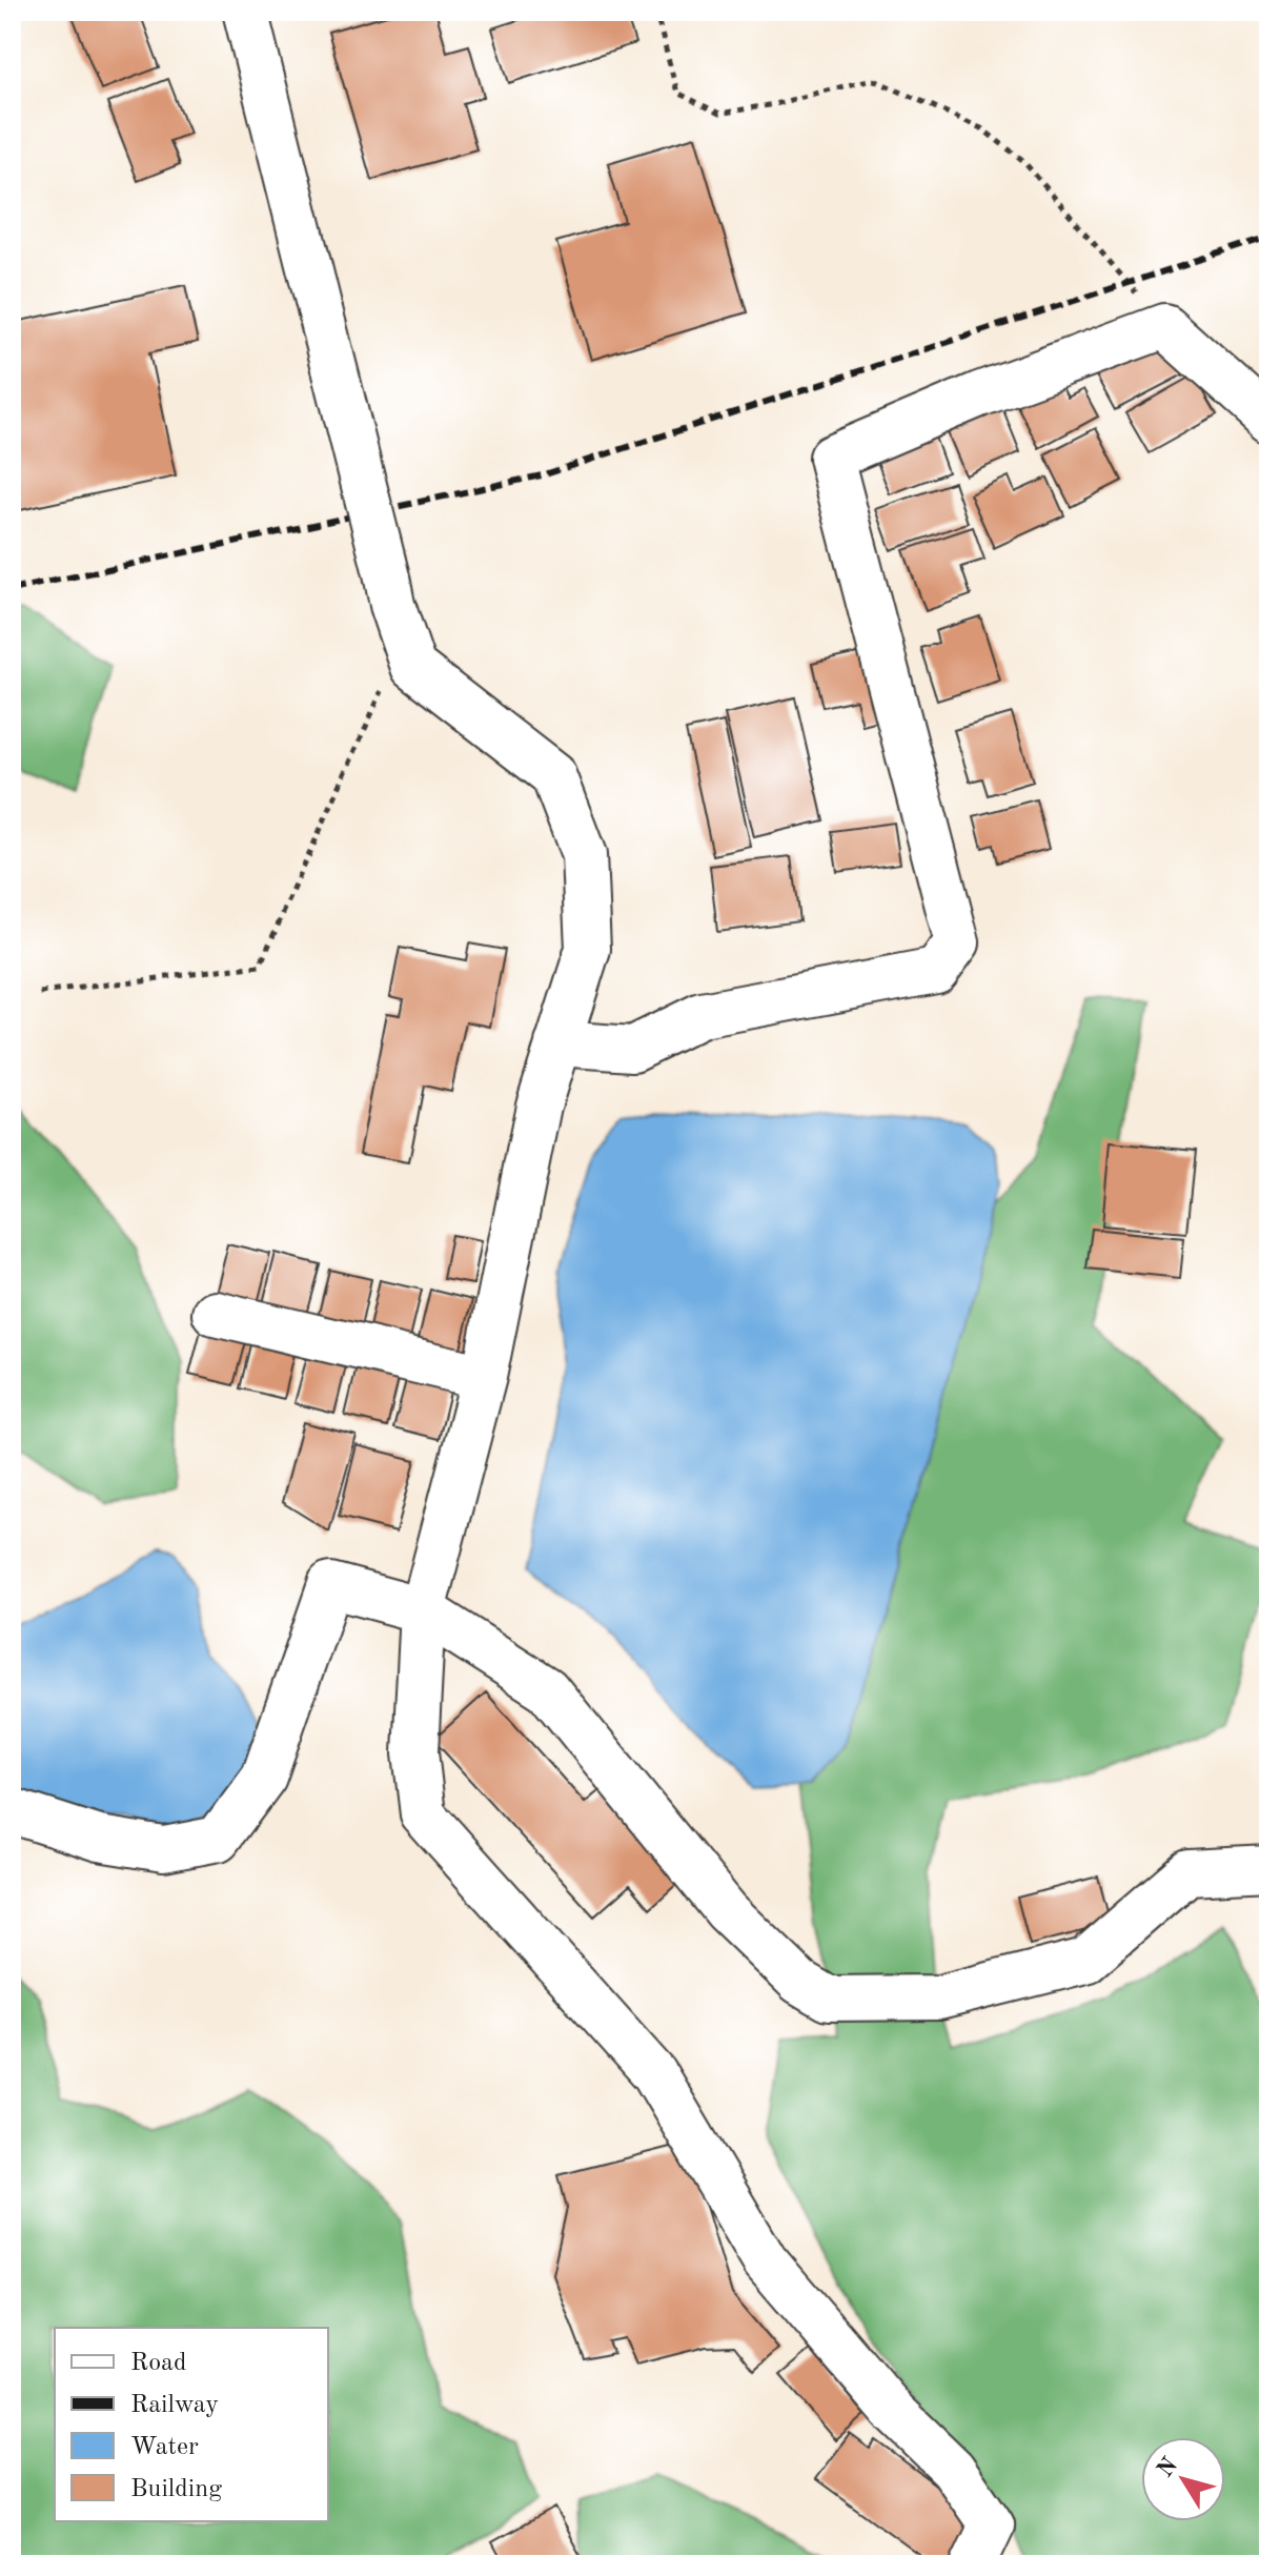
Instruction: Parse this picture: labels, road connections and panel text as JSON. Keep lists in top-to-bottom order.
{
  "legend": [
    "Road",
    "Railway",
    "Water",
    "Building"
  ],
  "north": "top left"
}
